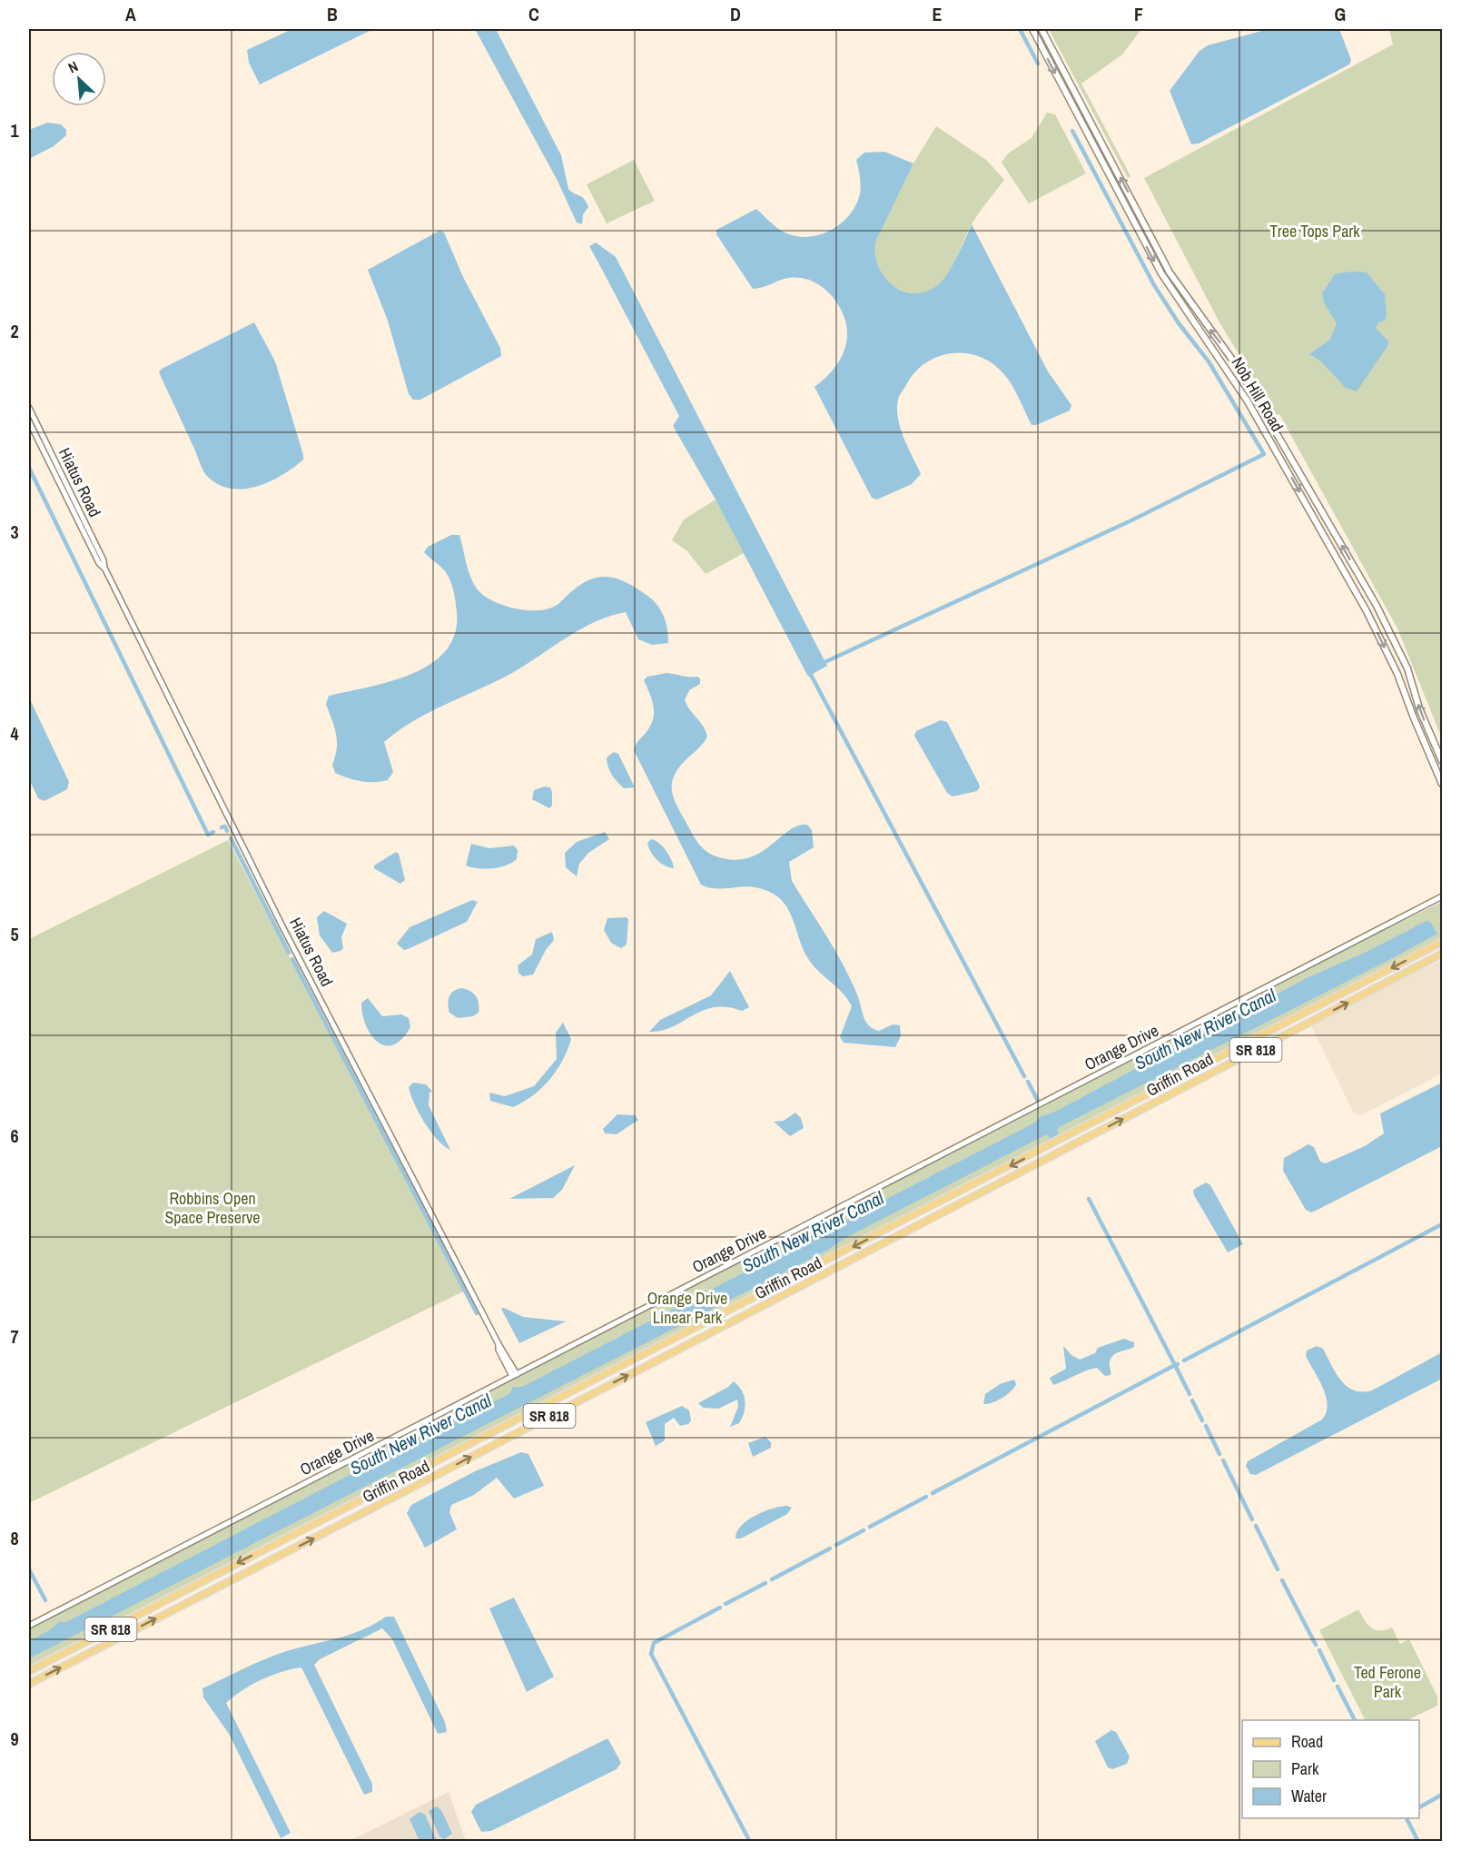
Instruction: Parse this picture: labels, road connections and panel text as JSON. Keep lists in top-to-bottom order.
{
  "streets": {
    "main road": ["Nob Hill Road", "SR 818", "Griffin Road"],
    "street": ["Hiatus Road", "Orange Drive"]
  },
  "crossings": [
    ["Hiatus Road", "Orange Drive"]
  ],
  "water": ["South New River Canal"],
  "parks": [
    "Tree Tops Park",
    "Robbins Open Space Preserve",
    "Orange Drive Linear Park",
    "Ted Ferone Park"
  ],
  "legend": ["Road", "Park", "Water"],
  "north": "top left",
  "grid": {
    "columns": [
      "A",
      "B",
      "C",
      "D",
      "E",
      "F",
      "G"
    ],
    "rows": [
      "1",
      "2",
      "3",
      "4",
      "5",
      "6",
      "7",
      "8",
      "9"
    ]
  }
}
